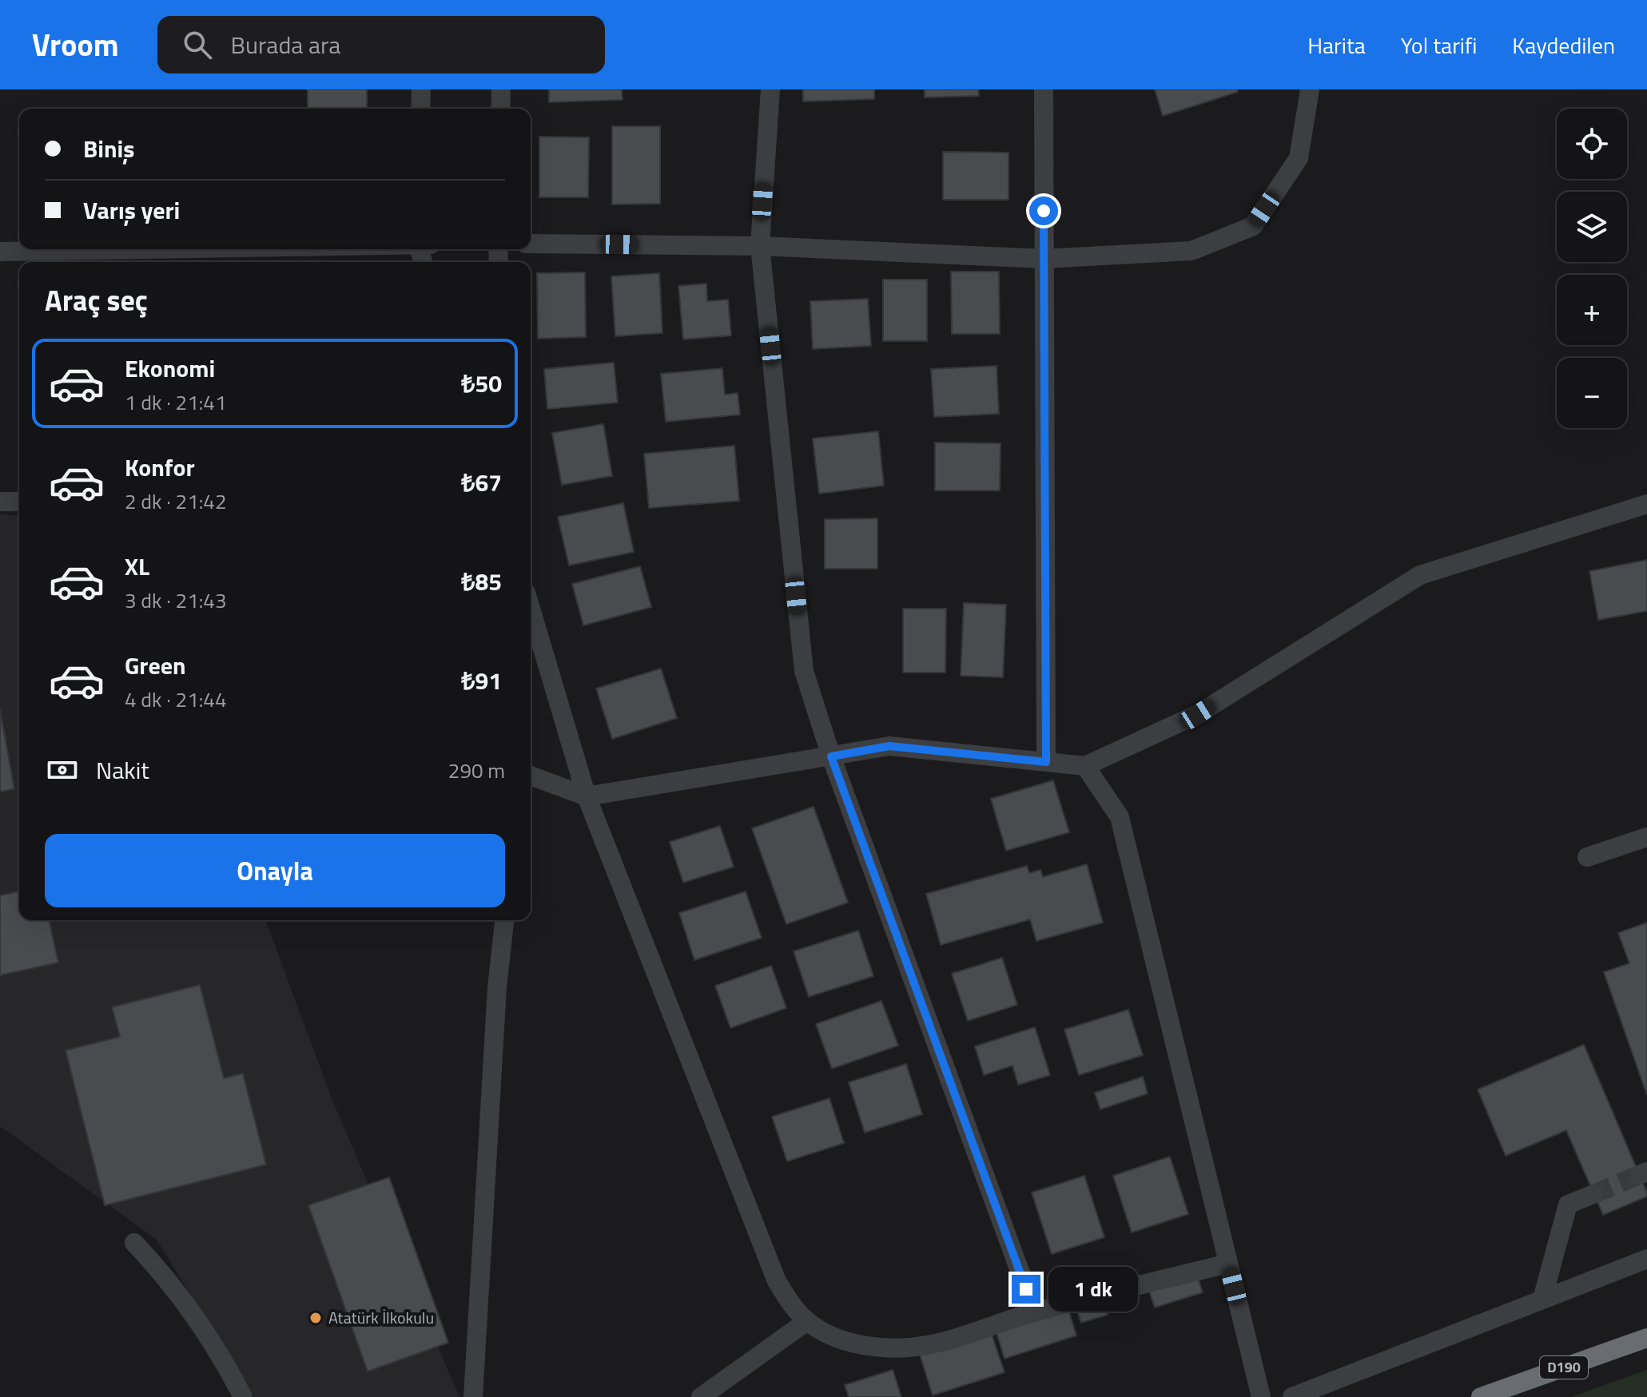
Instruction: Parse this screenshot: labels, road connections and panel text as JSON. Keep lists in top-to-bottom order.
{
  "streets": {
    "highway": ["D190"]
  },
  "places": ["Atatürk İlkokulu"],
  "page": {
    "header": "Vroom",
    "search": "Burada ara",
    "nav": ["Harita", "Yol tarifi", "Kaydedilen"],
    "map_buttons": ["+", "−"],
    "banner": ["Biniş", "Varış yeri"],
    "heading": "Araç seç",
    "list": [
      {
        "name": "Ekonomi",
        "note": "1 dk · 21:41",
        "value": "₺50"
      },
      {
        "name": "Konfor",
        "note": "2 dk · 21:42",
        "value": "₺67"
      },
      {
        "name": "XL",
        "note": "3 dk · 21:43",
        "value": "₺85"
      },
      {
        "name": "Green",
        "note": "4 dk · 21:44",
        "value": "₺91"
      }
    ],
    "pay": ["Nakit", "290 m"],
    "buttons": "Onayla",
    "bubble": "1 dk"
  }
}
